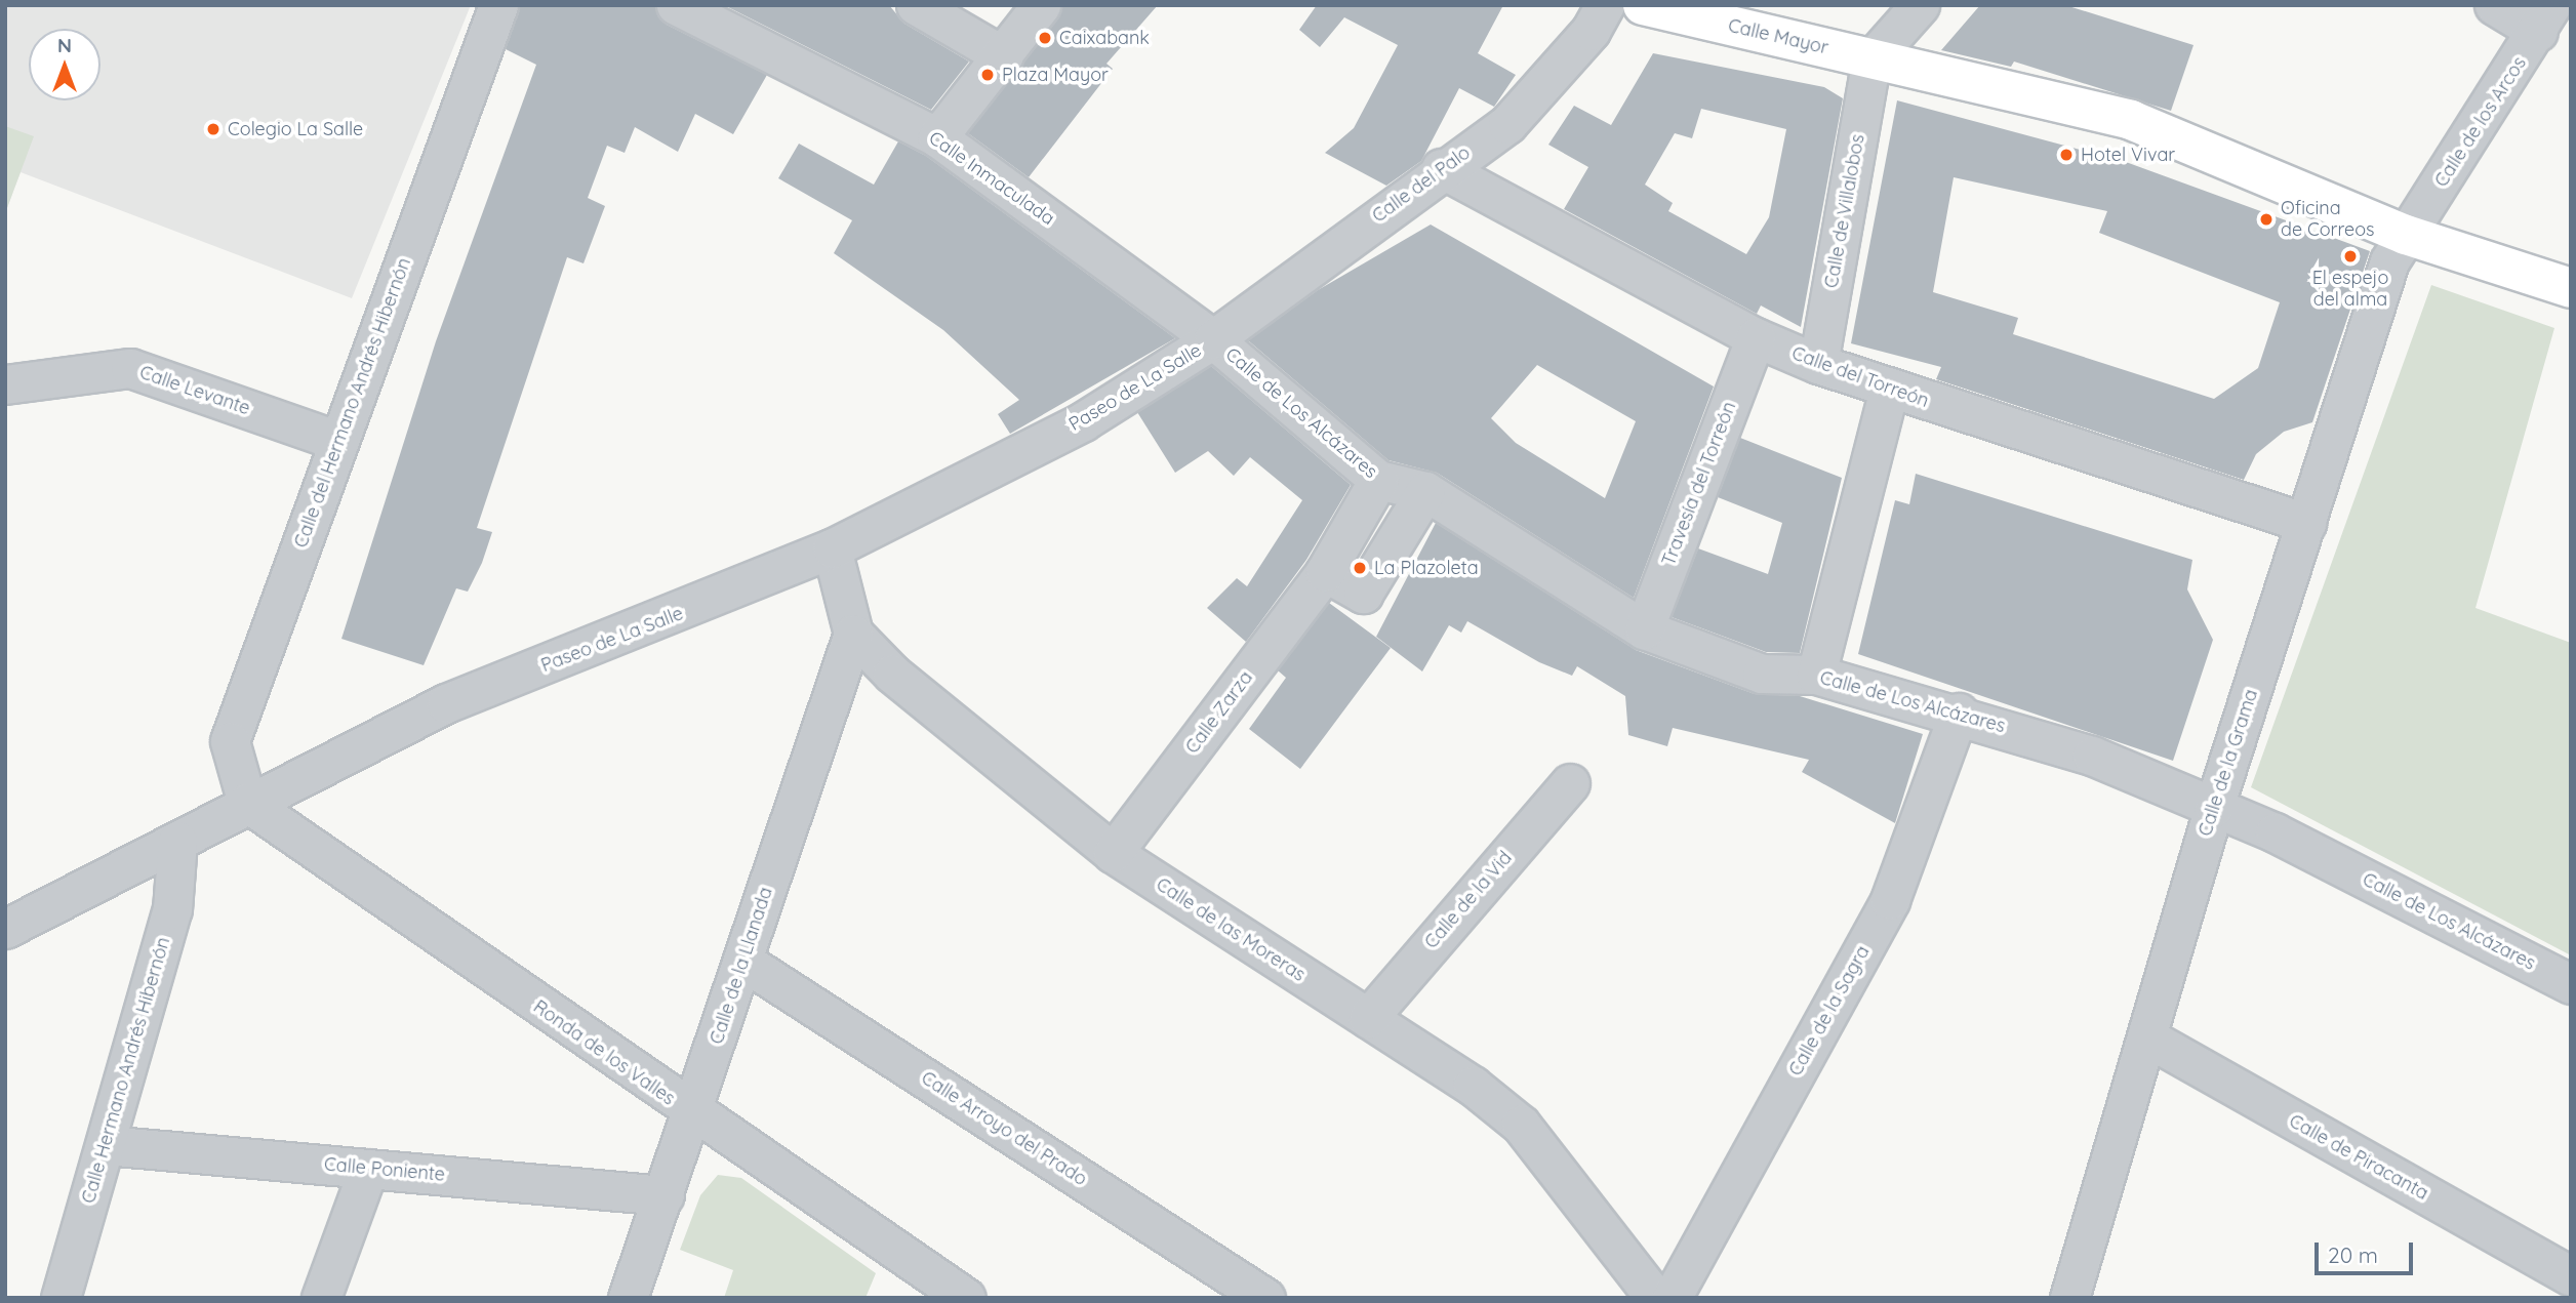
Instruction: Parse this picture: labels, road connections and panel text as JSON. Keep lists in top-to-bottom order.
{
  "streets": {
    "street": [
      "Calle Mayor",
      "Calle de los Arcos",
      "Calle Inmaculada",
      "Calle del Palo",
      "Calle de Villalobos",
      "Calle del Torreón",
      "Paseo de La Salle",
      "Calle Levante",
      "Calle del Hermano Andrés Hibernón",
      "Calle de Los Alcázares",
      "Travesía del Torreón",
      "Calle Zarza",
      "Calle de la Grama",
      "Calle de la Vid",
      "Calle de las Moreras",
      "Calle de la Llanada",
      "Calle de la Sagra",
      "Ronda de los Valles",
      "Calle Hermano Andrés Hibernón",
      "Calle Arroyo del Prado",
      "Calle de Piracanta",
      "Calle Poniente"
    ]
  },
  "crossings": [
    ["Calle Mayor", "Calle de los Arcos"],
    ["Calle Mayor", "Calle de Villalobos"],
    ["Calle Mayor", "Calle de la Grama"],
    ["Calle de los Arcos", "Calle de la Grama"],
    ["Calle Inmaculada", "Calle del Palo"],
    ["Calle Inmaculada", "Paseo de La Salle"],
    ["Calle Inmaculada", "Calle de Los Alcázares"],
    ["Calle del Palo", "Calle del Torreón"],
    ["Calle del Palo", "Paseo de La Salle"],
    ["Calle del Palo", "Calle de Los Alcázares"],
    ["Calle de Villalobos", "Calle del Torreón"],
    ["Calle del Torreón", "Travesía del Torreón"],
    ["Calle del Torreón", "Calle de la Grama"],
    ["Paseo de La Salle", "Calle del Hermano Andrés Hibernón"],
    ["Paseo de La Salle", "Calle de Los Alcázares"],
    ["Paseo de La Salle", "Ronda de los Valles"],
    ["Paseo de La Salle", "Calle Hermano Andrés Hibernón"],
    ["Calle Levante", "Calle del Hermano Andrés Hibernón"],
    ["Calle del Hermano Andrés Hibernón", "Ronda de los Valles"],
    ["Calle de Los Alcázares", "Travesía del Torreón"],
    ["Calle de Los Alcázares", "Calle de la Grama"],
    ["Calle de Los Alcázares", "Calle de la Sagra"],
    ["Calle Zarza", "Calle de las Moreras"],
    ["Calle de la Grama", "Calle de Piracanta"],
    ["Calle de la Vid", "Calle de las Moreras"],
    ["Calle de las Moreras", "Calle de la Llanada"],
    ["Calle de la Llanada", "Ronda de los Valles"],
    ["Calle de la Llanada", "Calle Arroyo del Prado"],
    ["Calle de la Llanada", "Calle Poniente"],
    ["Calle Hermano Andrés Hibernón", "Calle Poniente"]
  ],
  "places": [
    "Caixabank",
    "Plaza Mayor",
    "Colegio La Salle",
    "Hotel Vivar",
    "Oficina de Correos",
    "El espejo del alma",
    "La Plazoleta"
  ],
  "scale_bar": "20 m",
  "north": "top"
}
